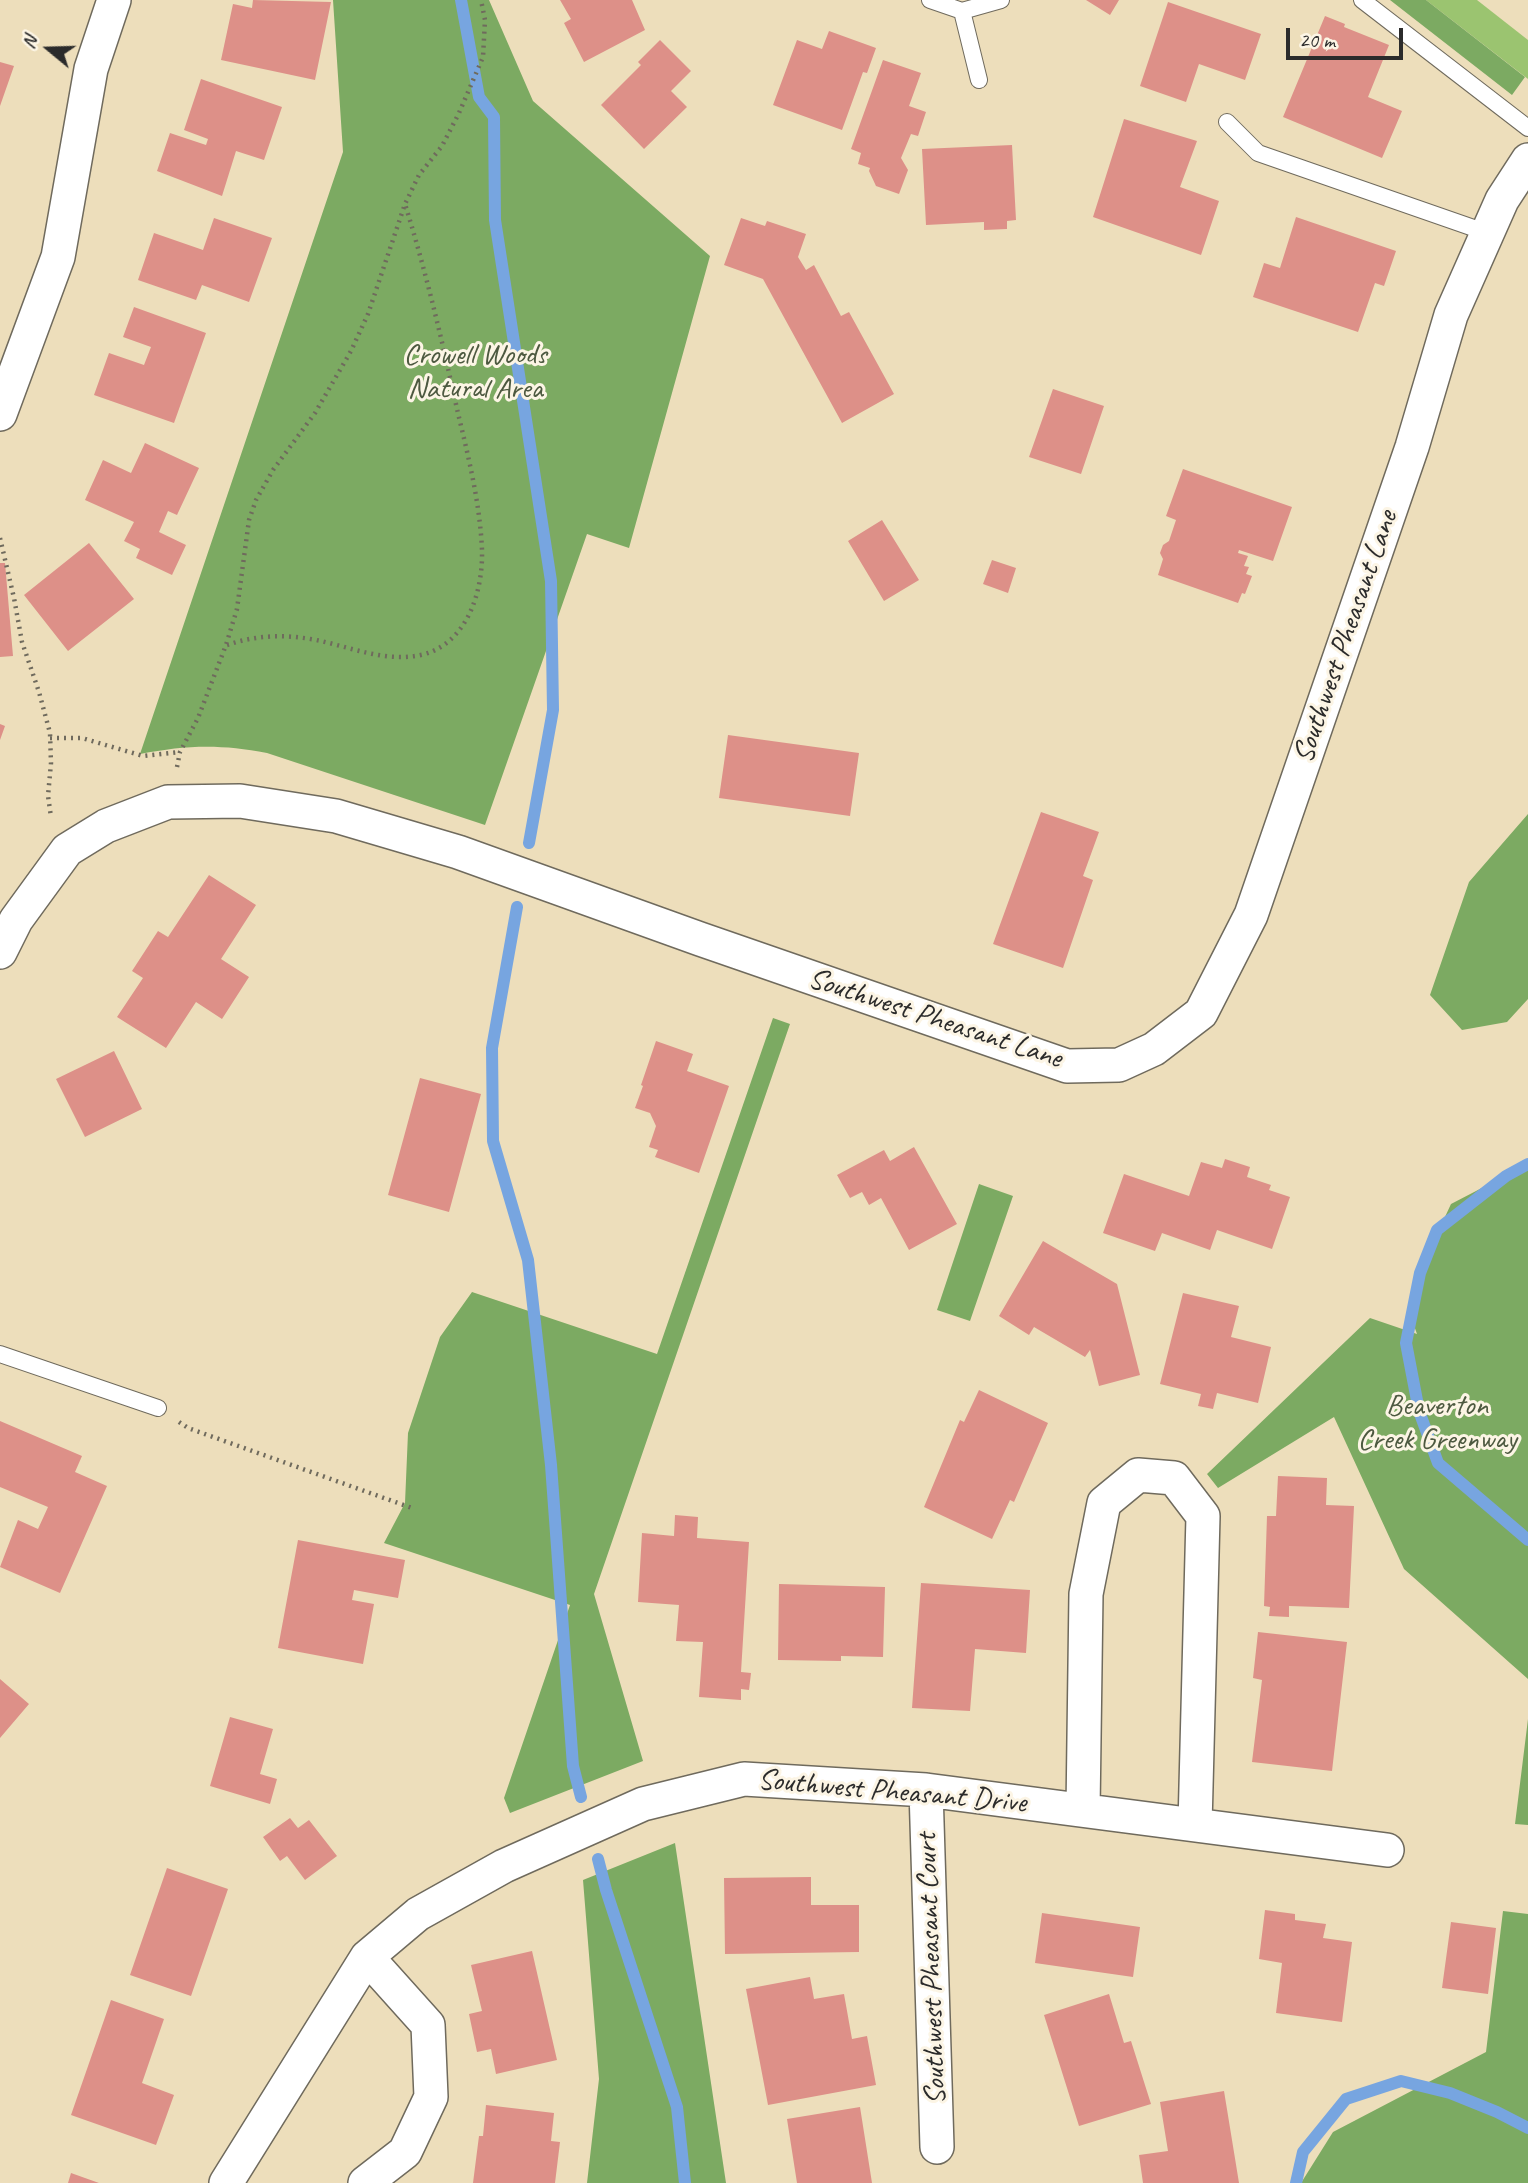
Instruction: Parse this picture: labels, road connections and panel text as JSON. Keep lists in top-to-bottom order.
{
  "streets": {
    "street": ["Southwest Pheasant Lane", "Southwest Pheasant Drive", "Southwest Pheasant Court"]
  },
  "crossings": [
    ["Southwest Pheasant Drive", "Southwest Pheasant Court"]
  ],
  "parks": ["Crowell Woods Natural Area", "Beaverton Creek Greenway"],
  "scale_bar": "20 m",
  "north": "left"
}
